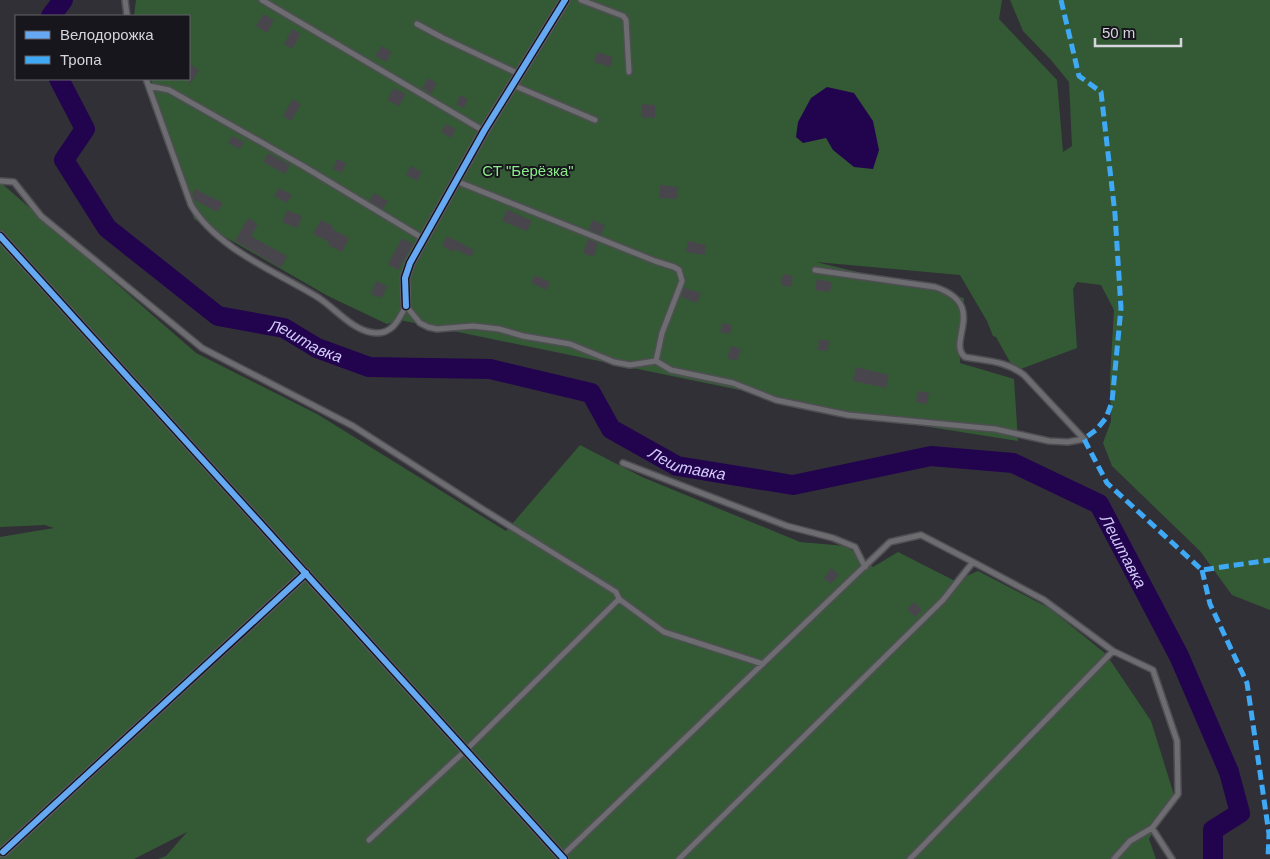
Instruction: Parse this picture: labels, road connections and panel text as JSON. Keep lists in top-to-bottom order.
{
  "water": ["Лештавка"],
  "parks": ["СТ \"Берёзка\""],
  "legend": ["Велодорожка", "Тропа"],
  "scale_bar": "50 m"
}
